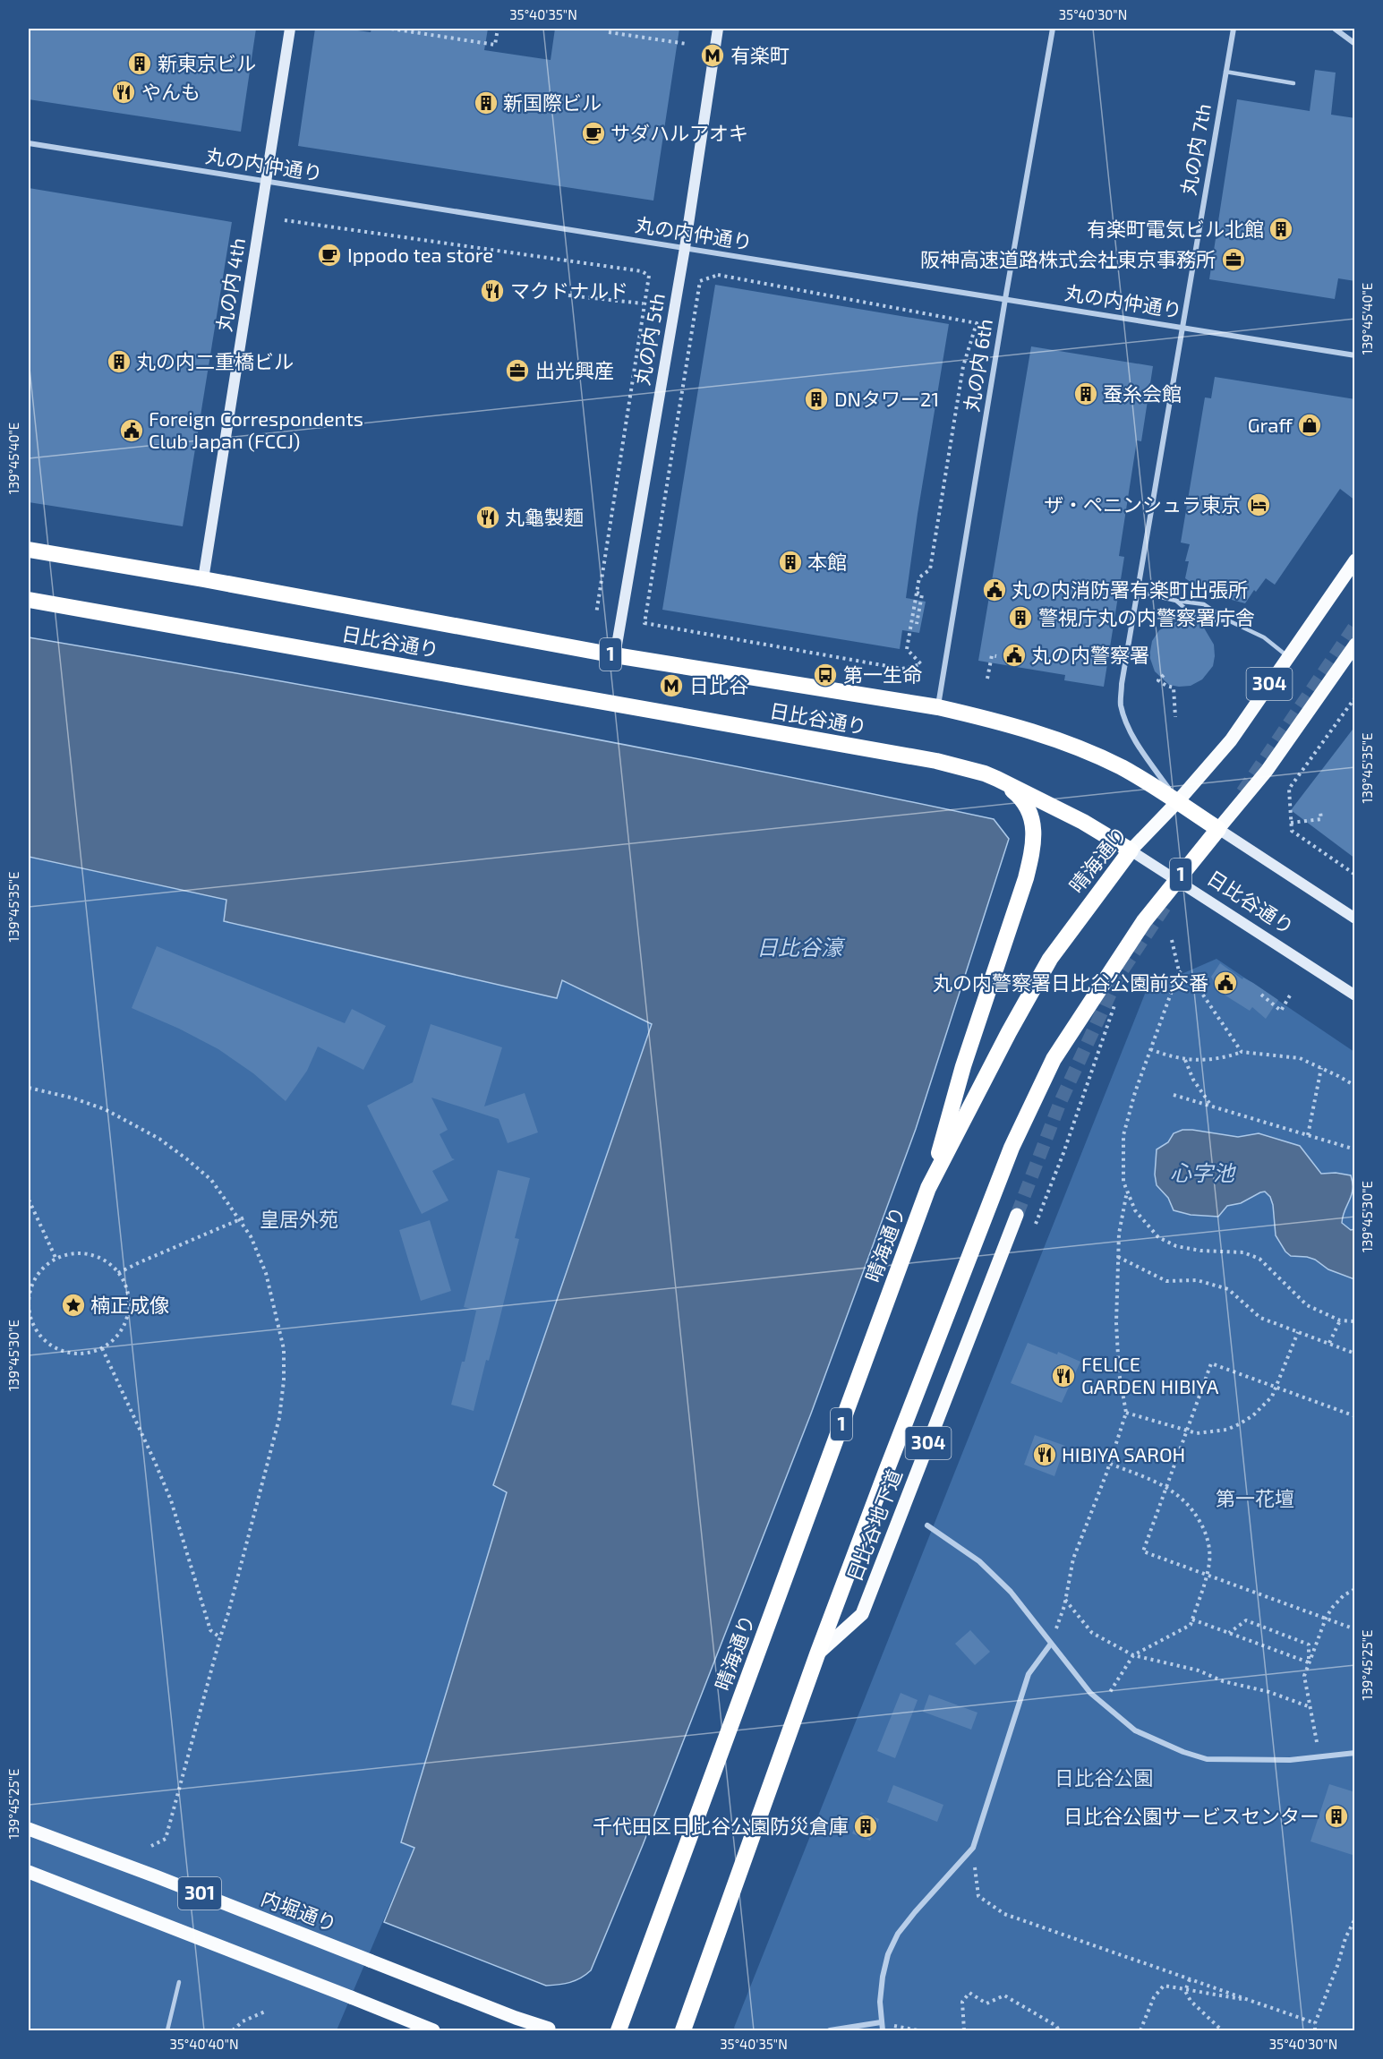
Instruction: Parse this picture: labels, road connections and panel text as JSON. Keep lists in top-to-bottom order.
{
  "streets": {
    "highway": ["日比谷通り", "1", "晴海通り"],
    "main road": [
      "304",
      "日比谷地下道",
      "301",
      "内堀通り"
    ],
    "street": [
      "丸の内 7th",
      "丸の内仲通り",
      "丸の内 4th",
      "丸の内 5th",
      "丸の内 6th"
    ]
  },
  "crossings": [
    ["丸の内 7th", "丸の内仲通り"],
    ["丸の内 7th", "日比谷通り"],
    ["丸の内 7th", "晴海通り"],
    ["丸の内仲通り", "丸の内 4th"],
    ["丸の内仲通り", "丸の内 5th"],
    ["丸の内仲通り", "丸の内 6th"],
    ["丸の内 4th", "日比谷通り"],
    ["丸の内 5th", "日比谷通り"],
    ["丸の内 6th", "日比谷通り"],
    ["日比谷通り", "1"],
    ["日比谷通り", "304"],
    ["日比谷通り", "晴海通り"],
    ["1", "304"],
    ["1", "晴海通り"],
    ["1", "日比谷地下道"]
  ],
  "water": ["日比谷濠", "心字池"],
  "parks": ["皇居外苑", "第一花壇", "日比谷公園"],
  "places": {
    "metro station": ["有楽町", "日比谷"],
    "building": [
      "新東京ビル",
      "新国際ビル",
      "有楽町電気ビル北館",
      "丸の内二重橋ビル",
      "蚕糸会館",
      "DNタワー21",
      "本館",
      "警視庁丸の内警察署庁舎",
      "日比谷公園サービスセンター",
      "千代田区日比谷公園防災倉庫"
    ],
    "restaurant": [
      "やんも",
      "マクドナルド",
      "丸龜製麵",
      "FELICE GARDEN HIBIYA",
      "HIBIYA SAROH"
    ],
    "cafe": ["サダハルアオキ", "Ippodo tea store"],
    "office": ["阪神高速道路株式会社東京事務所", "出光興産"],
    "shop": ["Graff"],
    "public building": [
      "Foreign Correspondents Club Japan (FCCJ)",
      "丸の内消防署有楽町出張所",
      "丸の内警察署",
      "丸の内警察署日比谷公園前交番"
    ],
    "hotel": ["ザ・ペニンシュラ東京"],
    "bus stop": ["第一生命"],
    "place": ["楠正成像"]
  },
  "coordinates": [
    "35°40'35\"N",
    "35°40'30\"N",
    "139°45'40\"E",
    "139°45'35\"E",
    "139°45'30\"E",
    "139°45'25\"E",
    "35°40'40\"N"
  ]
}
